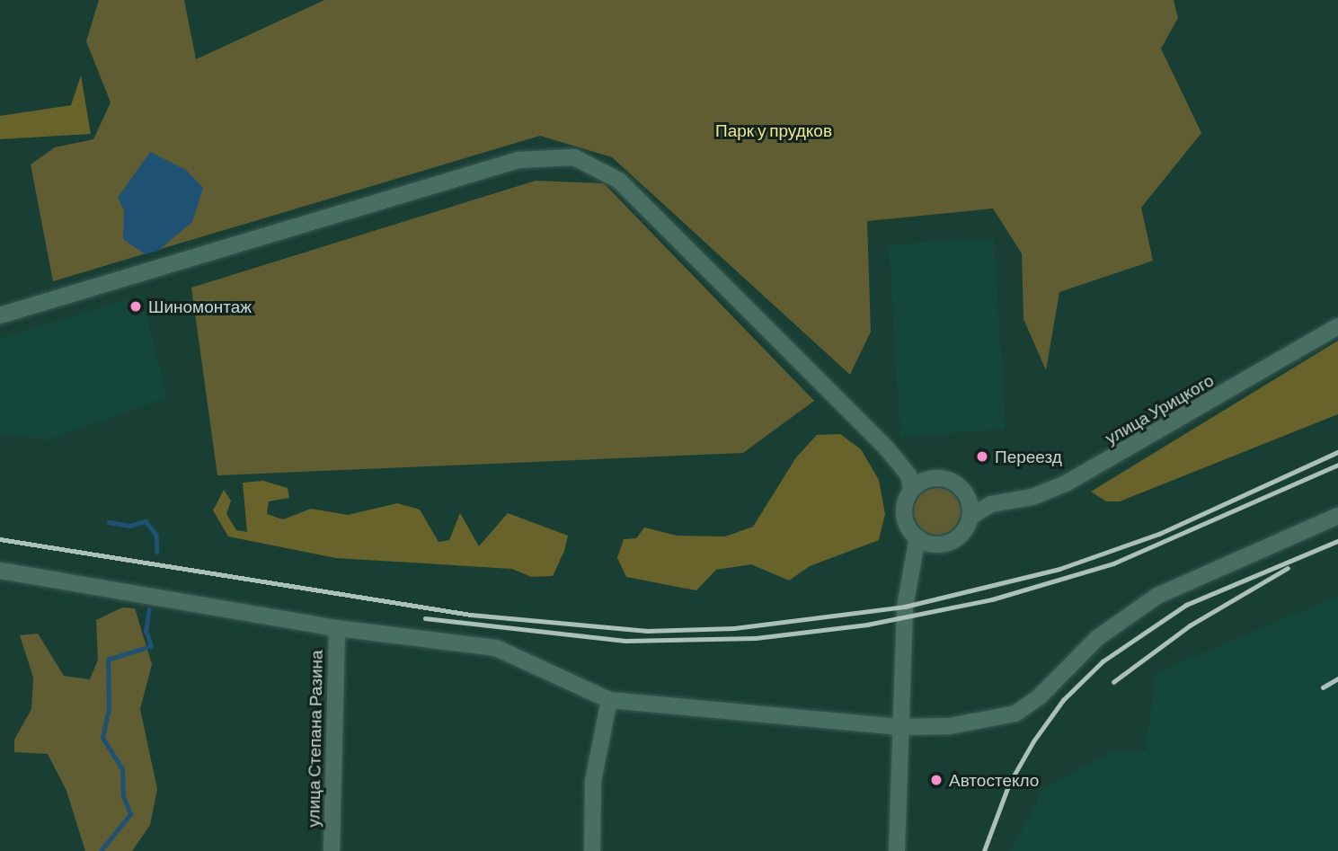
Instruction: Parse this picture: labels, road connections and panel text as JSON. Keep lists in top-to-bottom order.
{
  "streets": {
    "street": ["улица Урицкого", "улица Степана Разина"]
  },
  "parks": ["Парк у прудков"],
  "places": ["Шиномонтаж", "Переезд", "Автостекло"]
}
